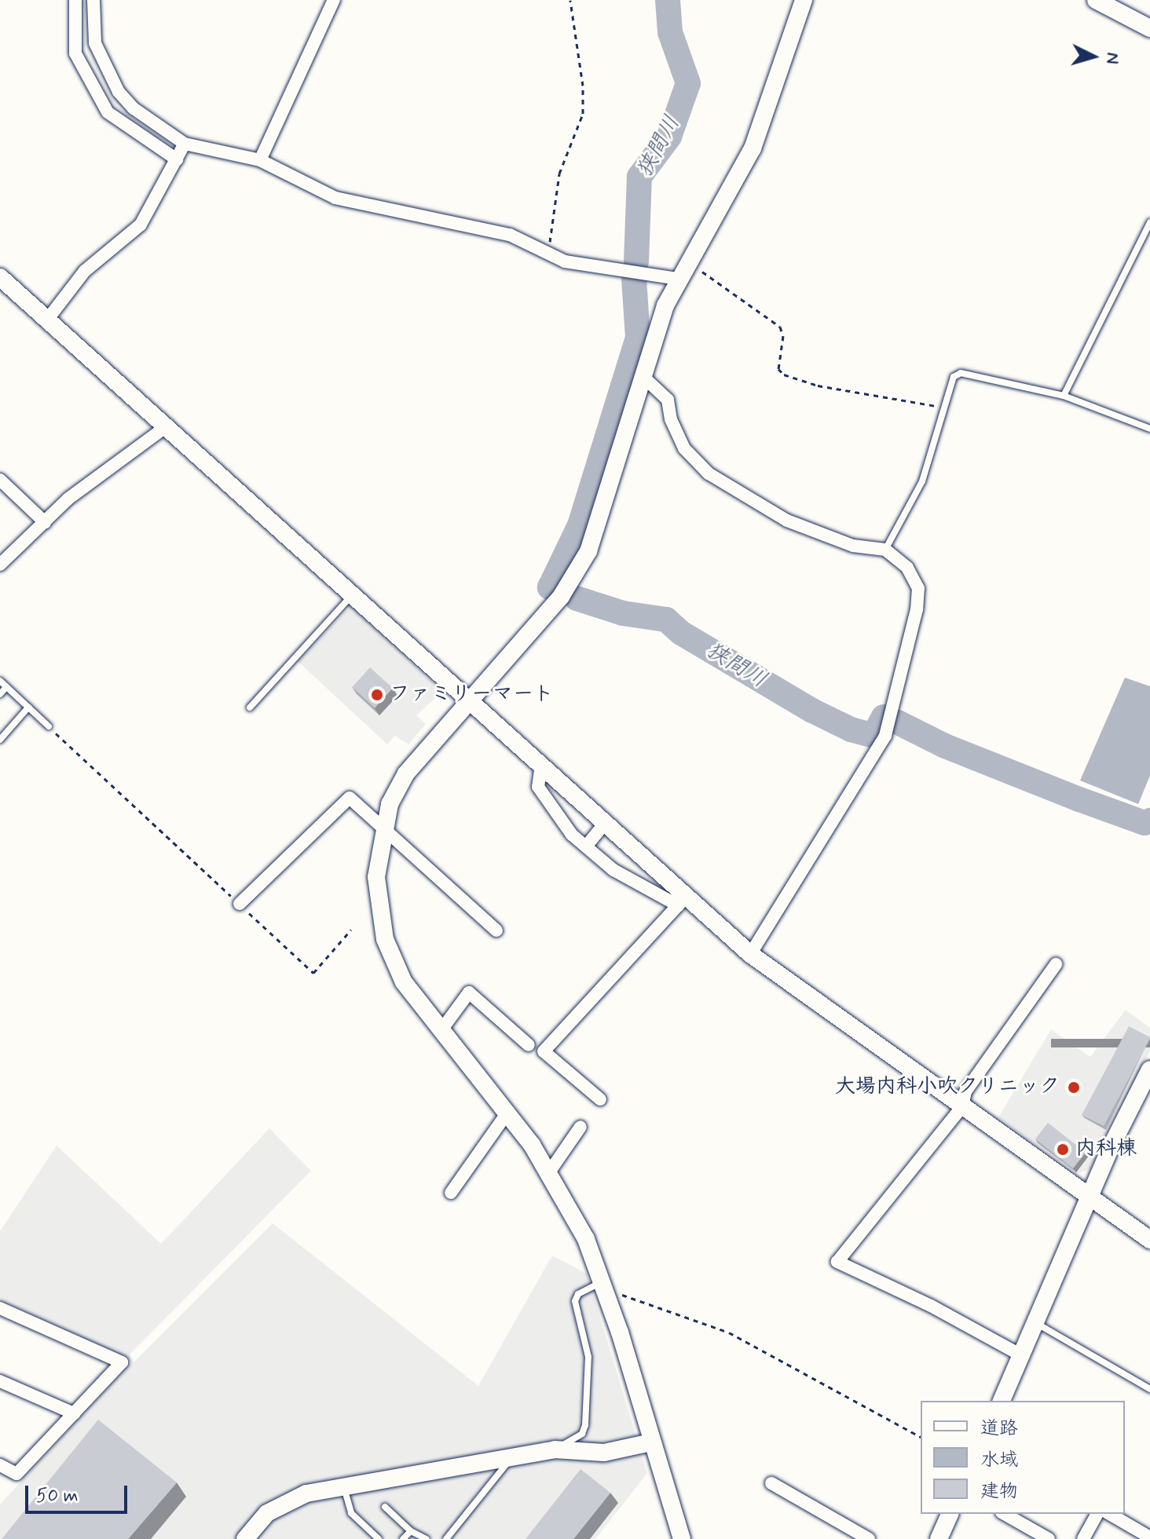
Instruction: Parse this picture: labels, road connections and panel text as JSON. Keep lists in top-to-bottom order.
{
  "water": ["狭間川"],
  "places": ["ファミリーマート", "大場内科小吹クリニック", "内科棟"],
  "legend": ["道路", "水域", "建物"],
  "scale_bar": "50 m",
  "north": "right"
}
